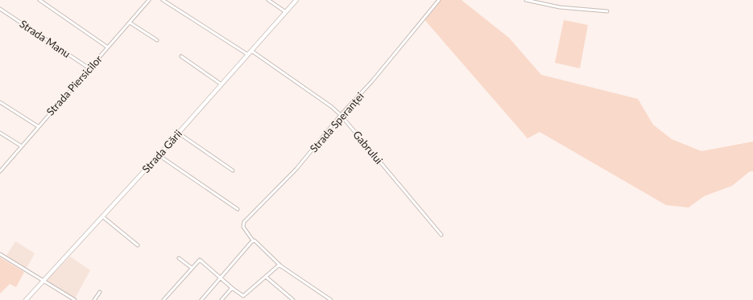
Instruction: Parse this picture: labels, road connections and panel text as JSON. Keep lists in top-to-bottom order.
{
  "streets": {
    "main road": ["Strada Gării"],
    "street": [
      "Strada Manu",
      "Strada Piersicilor",
      "Strada Speranței",
      "Gabrului"
    ]
  },
  "crossings": [
    ["Strada Manu", "Strada Piersicilor"],
    ["Strada Speranței", "Gabrului"],
    ["Gabrului", "Strada Gării"]
  ]
}
